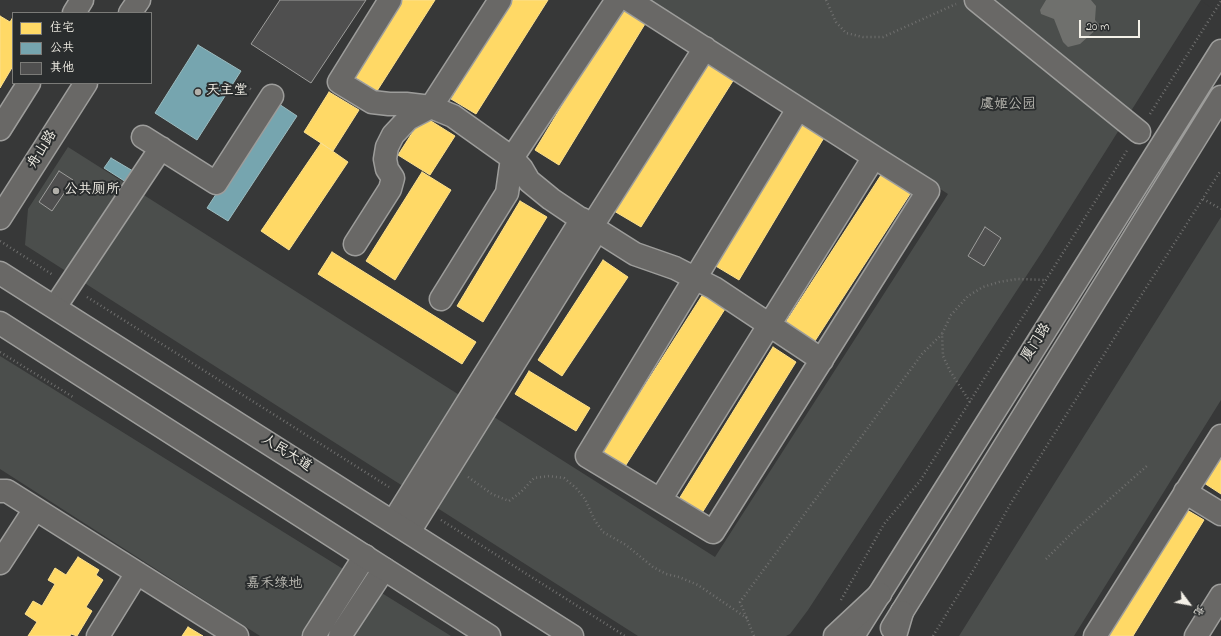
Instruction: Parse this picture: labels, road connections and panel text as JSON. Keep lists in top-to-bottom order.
{
  "streets": {
    "street": ["舟山路", "厦门路", "人民大道"]
  },
  "parks": ["虞姬公园", "嘉禾绿地"],
  "places": ["天主堂", "公共厕所"],
  "legend": ["住宅", "公共", "其他"],
  "scale_bar": "20 m",
  "north": "bottom right"
}
